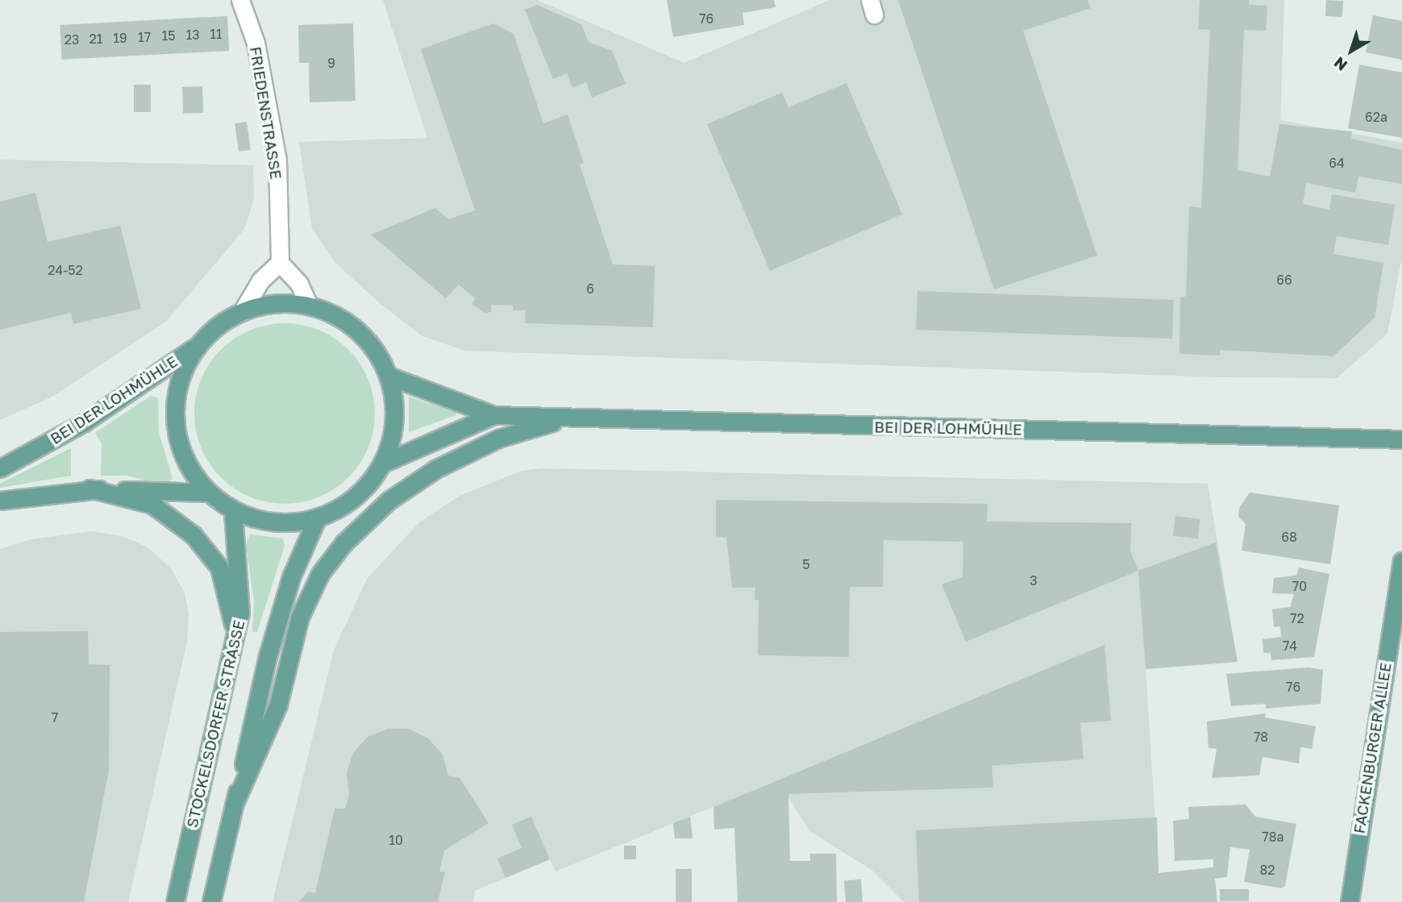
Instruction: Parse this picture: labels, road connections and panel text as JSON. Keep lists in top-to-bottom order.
{
  "streets": {
    "main road": ["BEI DER LOHMÜHLE", "STOCKELSDORFER STRASSE", "FACKENBURGER ALLEE"],
    "street": ["FRIEDENSTRASSE"]
  },
  "house_numbers": [
    "76",
    "11",
    "13",
    "15",
    "17",
    "19",
    "21",
    "23",
    "9",
    "62a",
    "64",
    "24-52",
    "66",
    "6",
    "68",
    "5",
    "3",
    "70",
    "72",
    "74",
    "76",
    "7",
    "78",
    "78a",
    "10",
    "82"
  ],
  "north": "bottom left"
}
